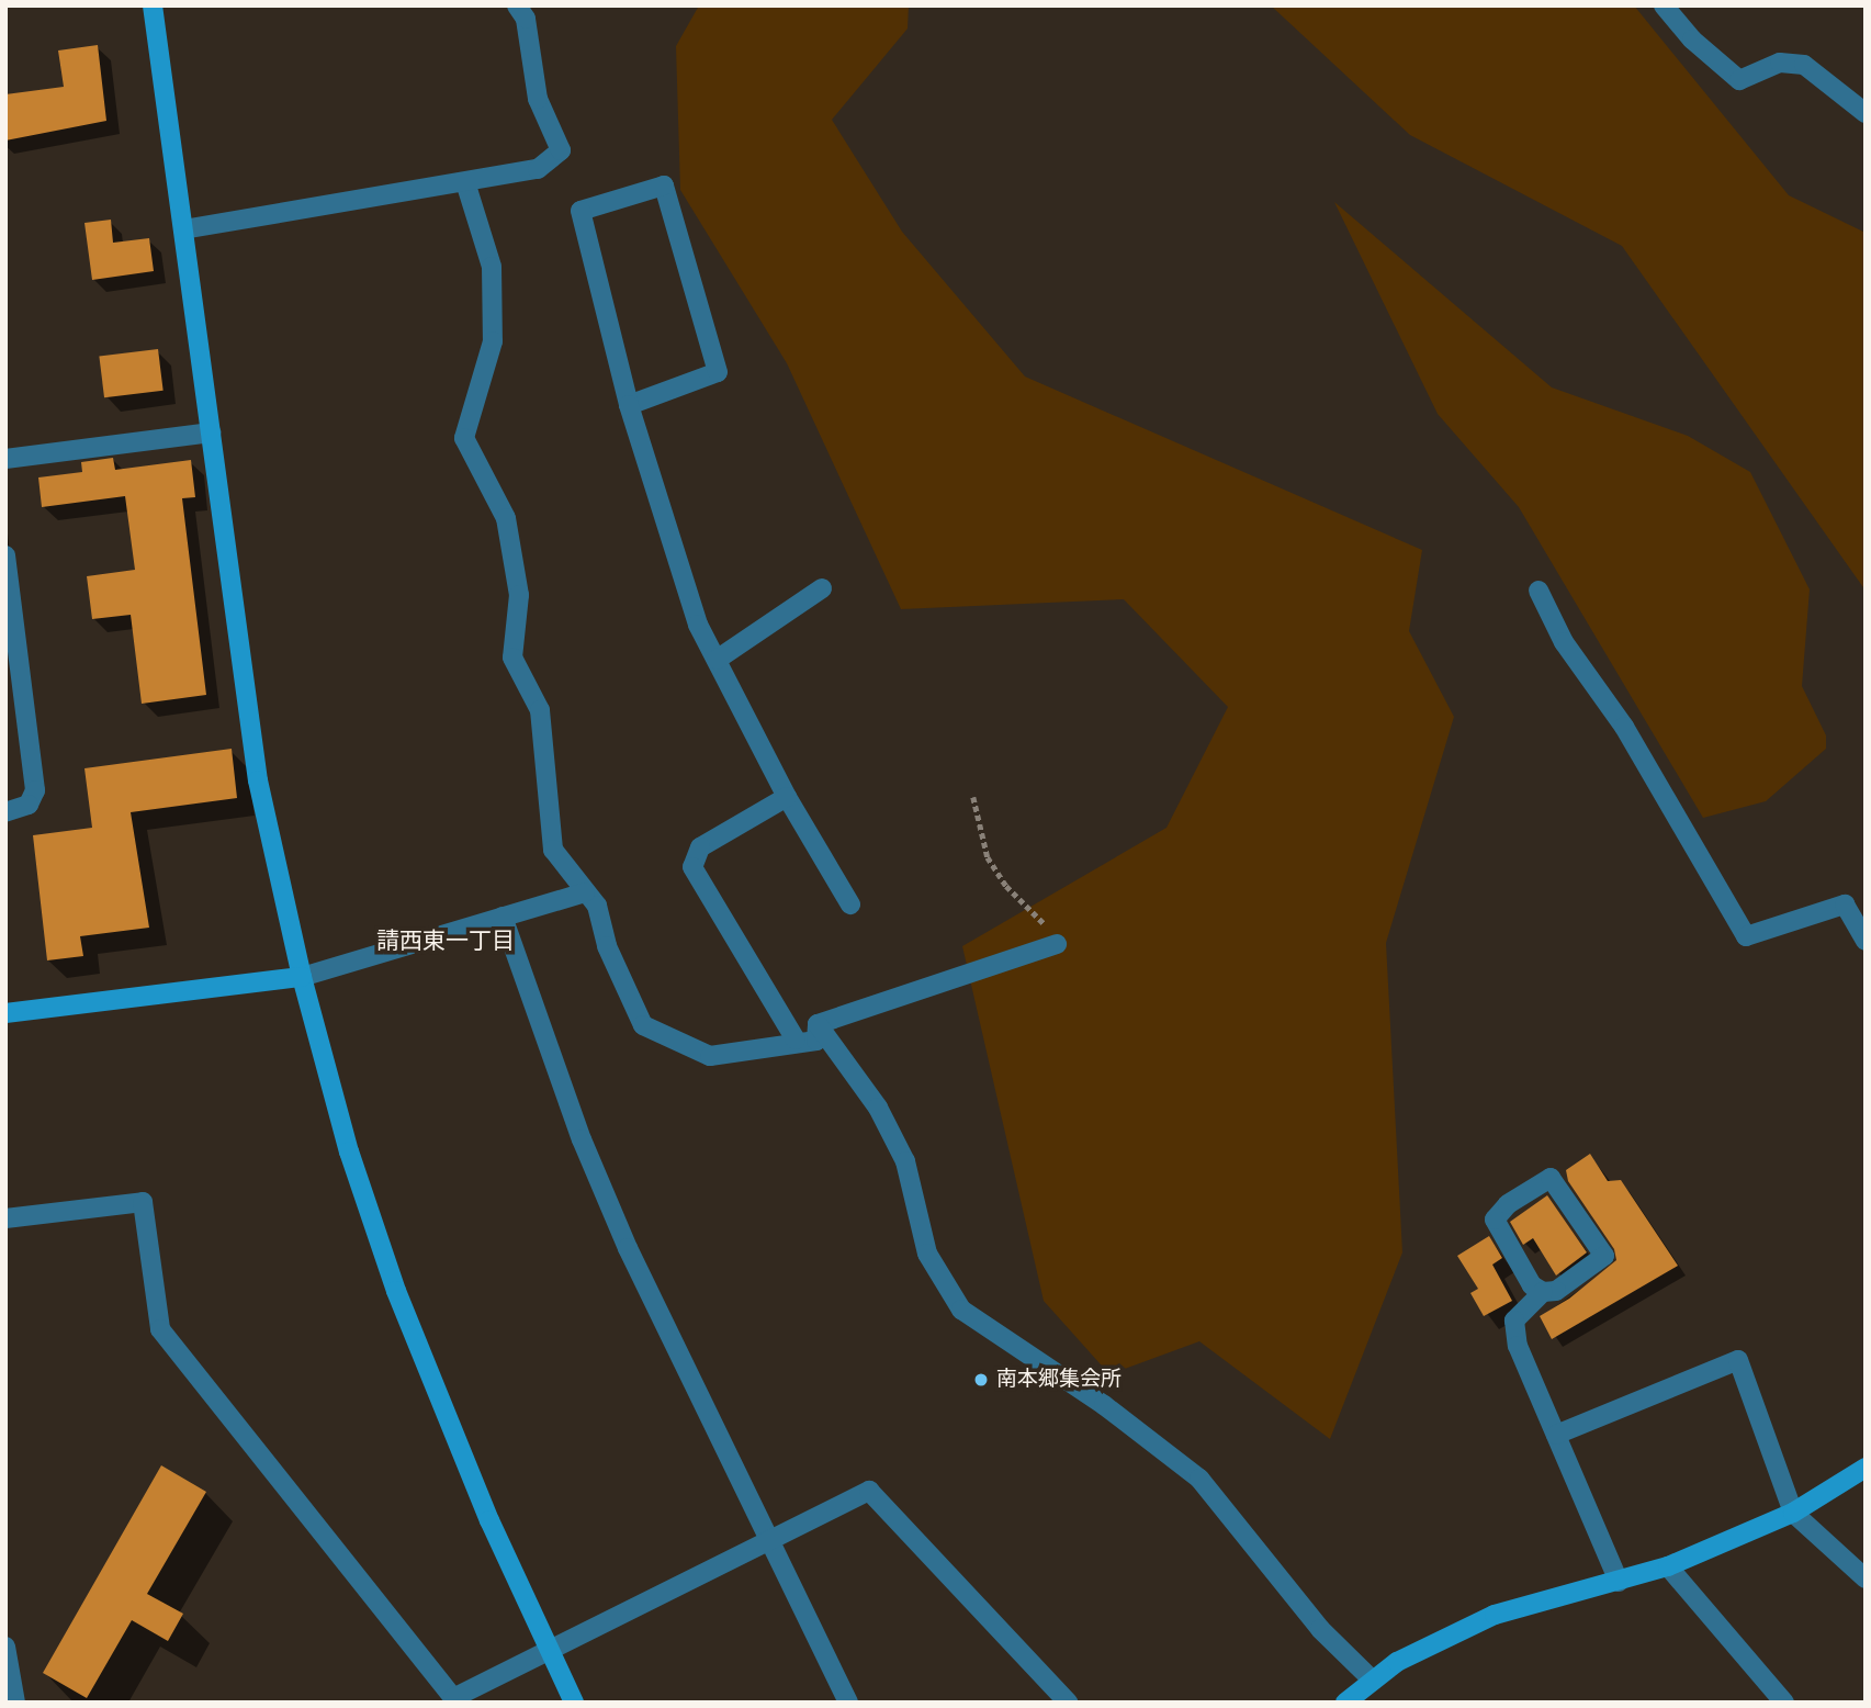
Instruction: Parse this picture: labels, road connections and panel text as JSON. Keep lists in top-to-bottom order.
{
  "districts": ["請西東一丁目"],
  "places": ["南本郷集会所"]
}
